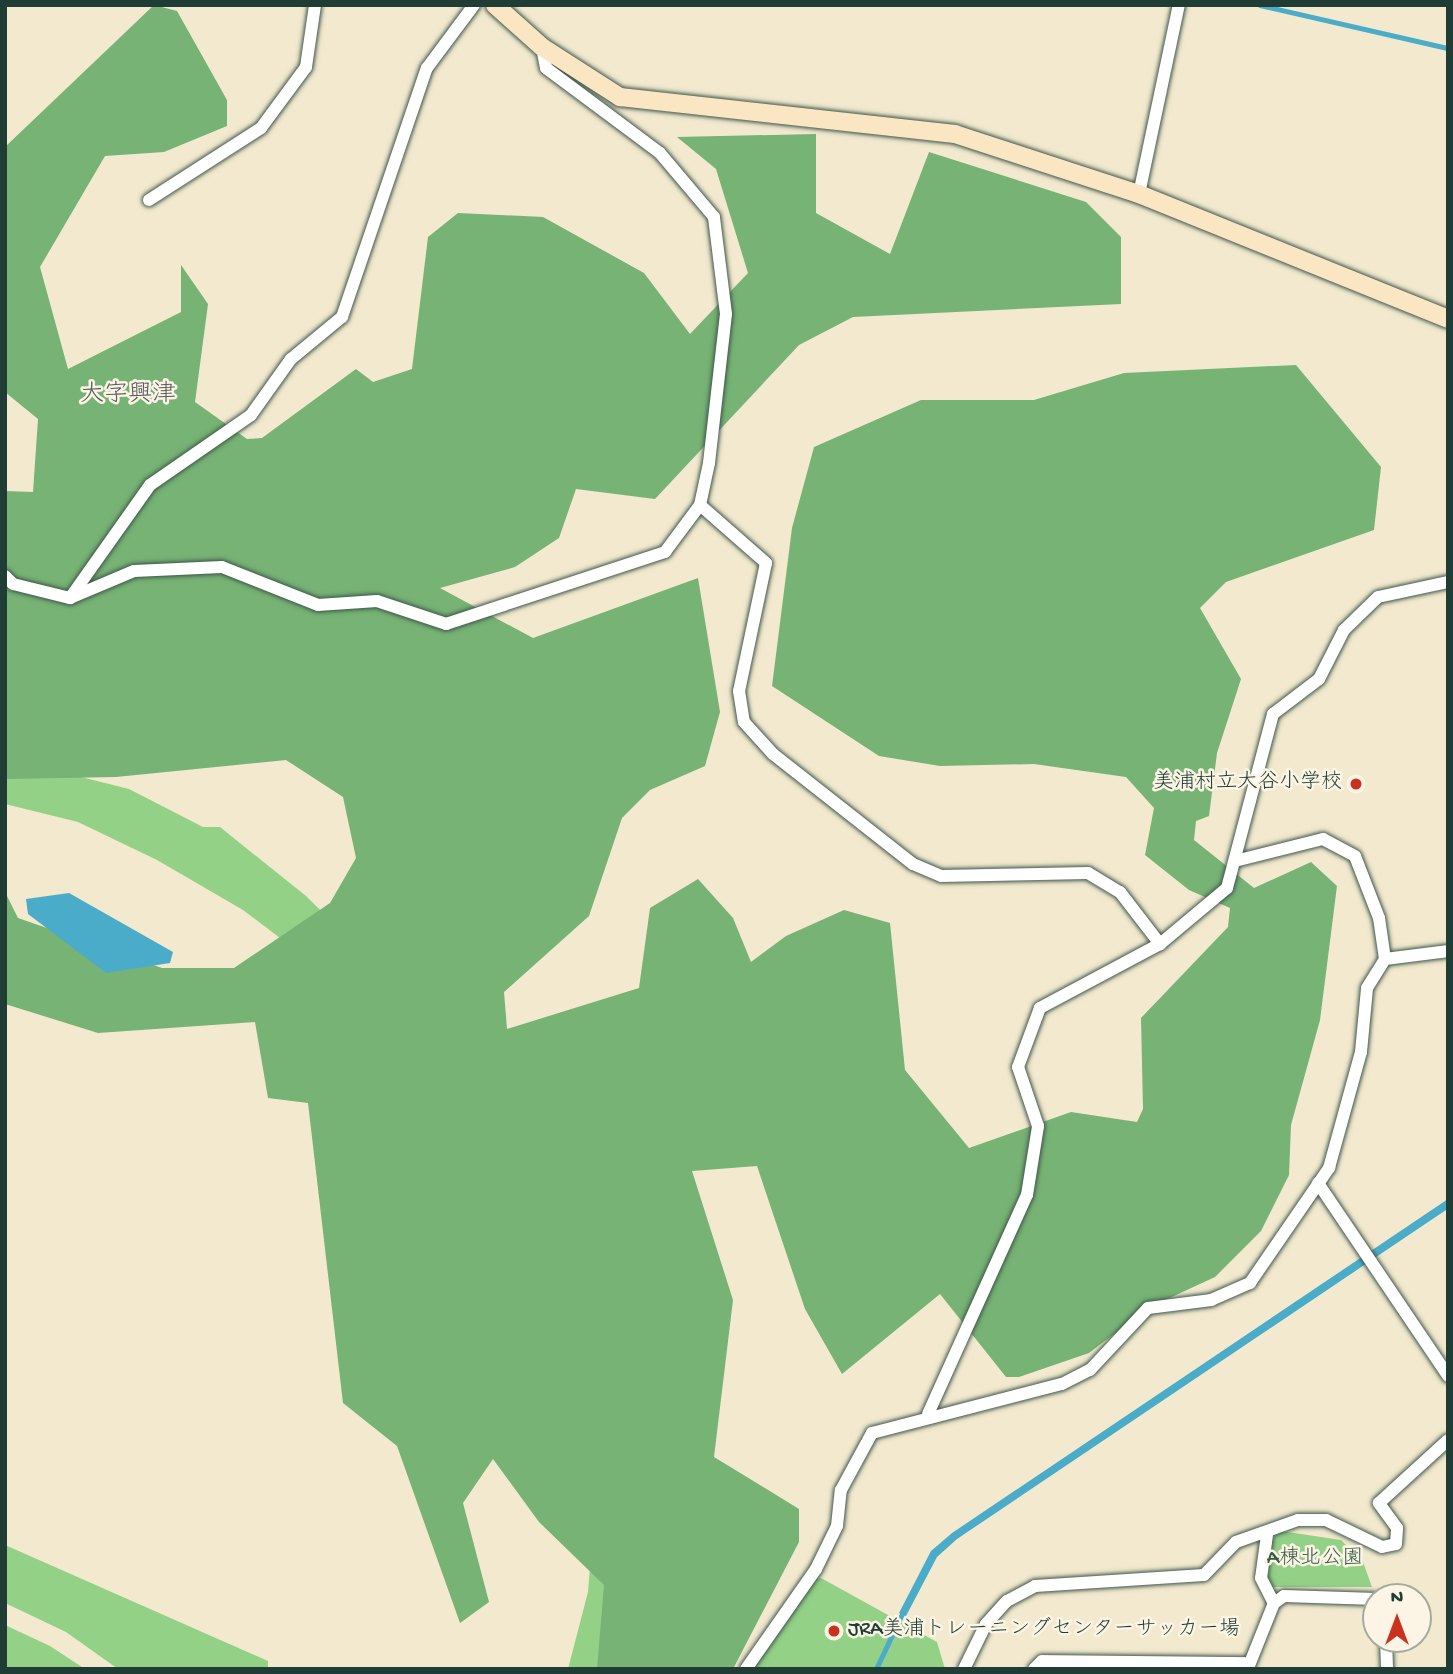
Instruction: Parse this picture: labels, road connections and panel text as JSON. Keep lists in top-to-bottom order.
{
  "districts": ["大字興津"],
  "parks": ["A棟北公園"],
  "places": ["美浦村立大谷小学校", "JRA美浦トレーニングセンターサッカー場"],
  "north": "top"
}
